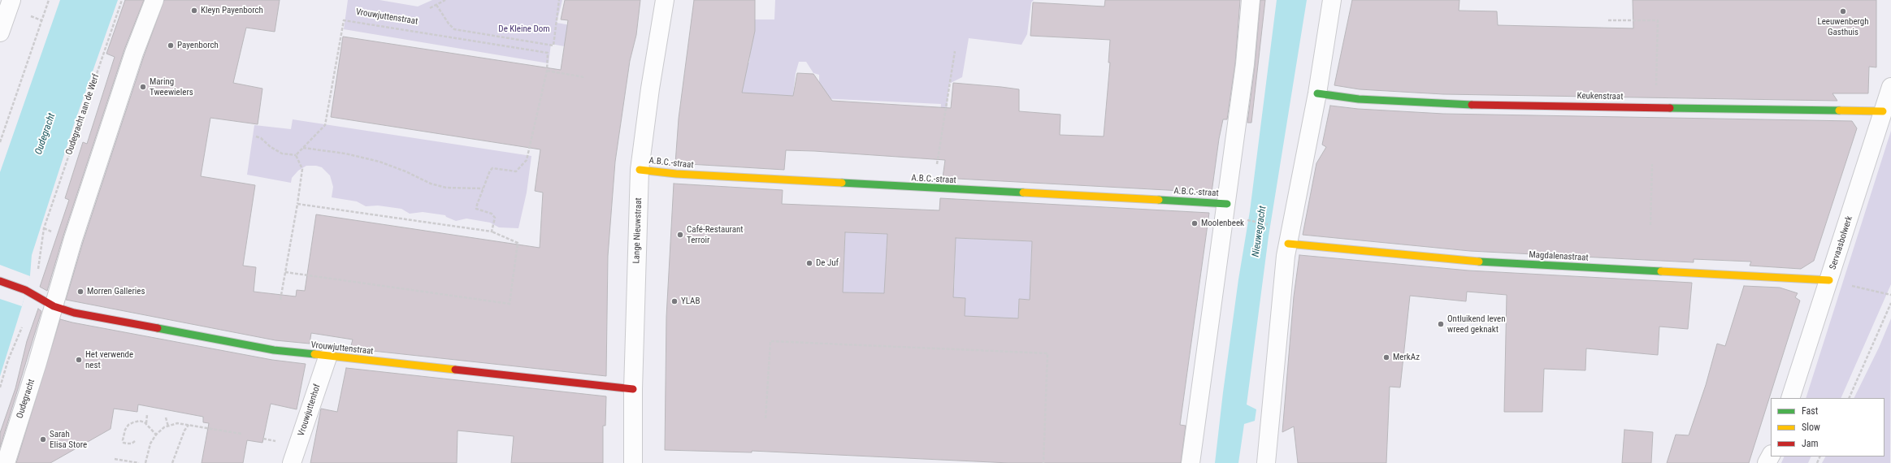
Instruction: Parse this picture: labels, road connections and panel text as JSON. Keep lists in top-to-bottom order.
{
  "streets": {
    "street": [
      "Vrouwjuttenstraat",
      "Keukenstraat",
      "A.B.C.-straat",
      "Lange Nieuwstraat",
      "Servaasbolwerk",
      "Magdalenastraat",
      "Oudegracht",
      "Vrouwjuttenhof"
    ],
    "path": ["Oudegracht aan de Werf"]
  },
  "crossings": [
    ["Vrouwjuttenstraat", "Lange Nieuwstraat"],
    ["Vrouwjuttenstraat", "Oudegracht"],
    ["Vrouwjuttenstraat", "Vrouwjuttenhof"],
    ["Keukenstraat", "Servaasbolwerk"],
    ["A.B.C.-straat", "Lange Nieuwstraat"],
    ["Servaasbolwerk", "Magdalenastraat"]
  ],
  "water": ["Oudegracht", "Nieuwegracht"],
  "parks": ["De Kleine Dom"],
  "places": [
    "Kleyn Payenborch",
    "Leeuwenbergh Gasthuis",
    "Payenborch",
    "Maring Tweewielers",
    "Moolenbeek",
    "Café-Restaurant Terroir",
    "De Juf",
    "Morren Galleries",
    "YLAB",
    "Ontluikend leven wreed geknakt",
    "MerkAz",
    "Het verwende nest",
    "Sarah Elisa Store"
  ],
  "legend": ["Fast", "Slow", "Jam"]
}
